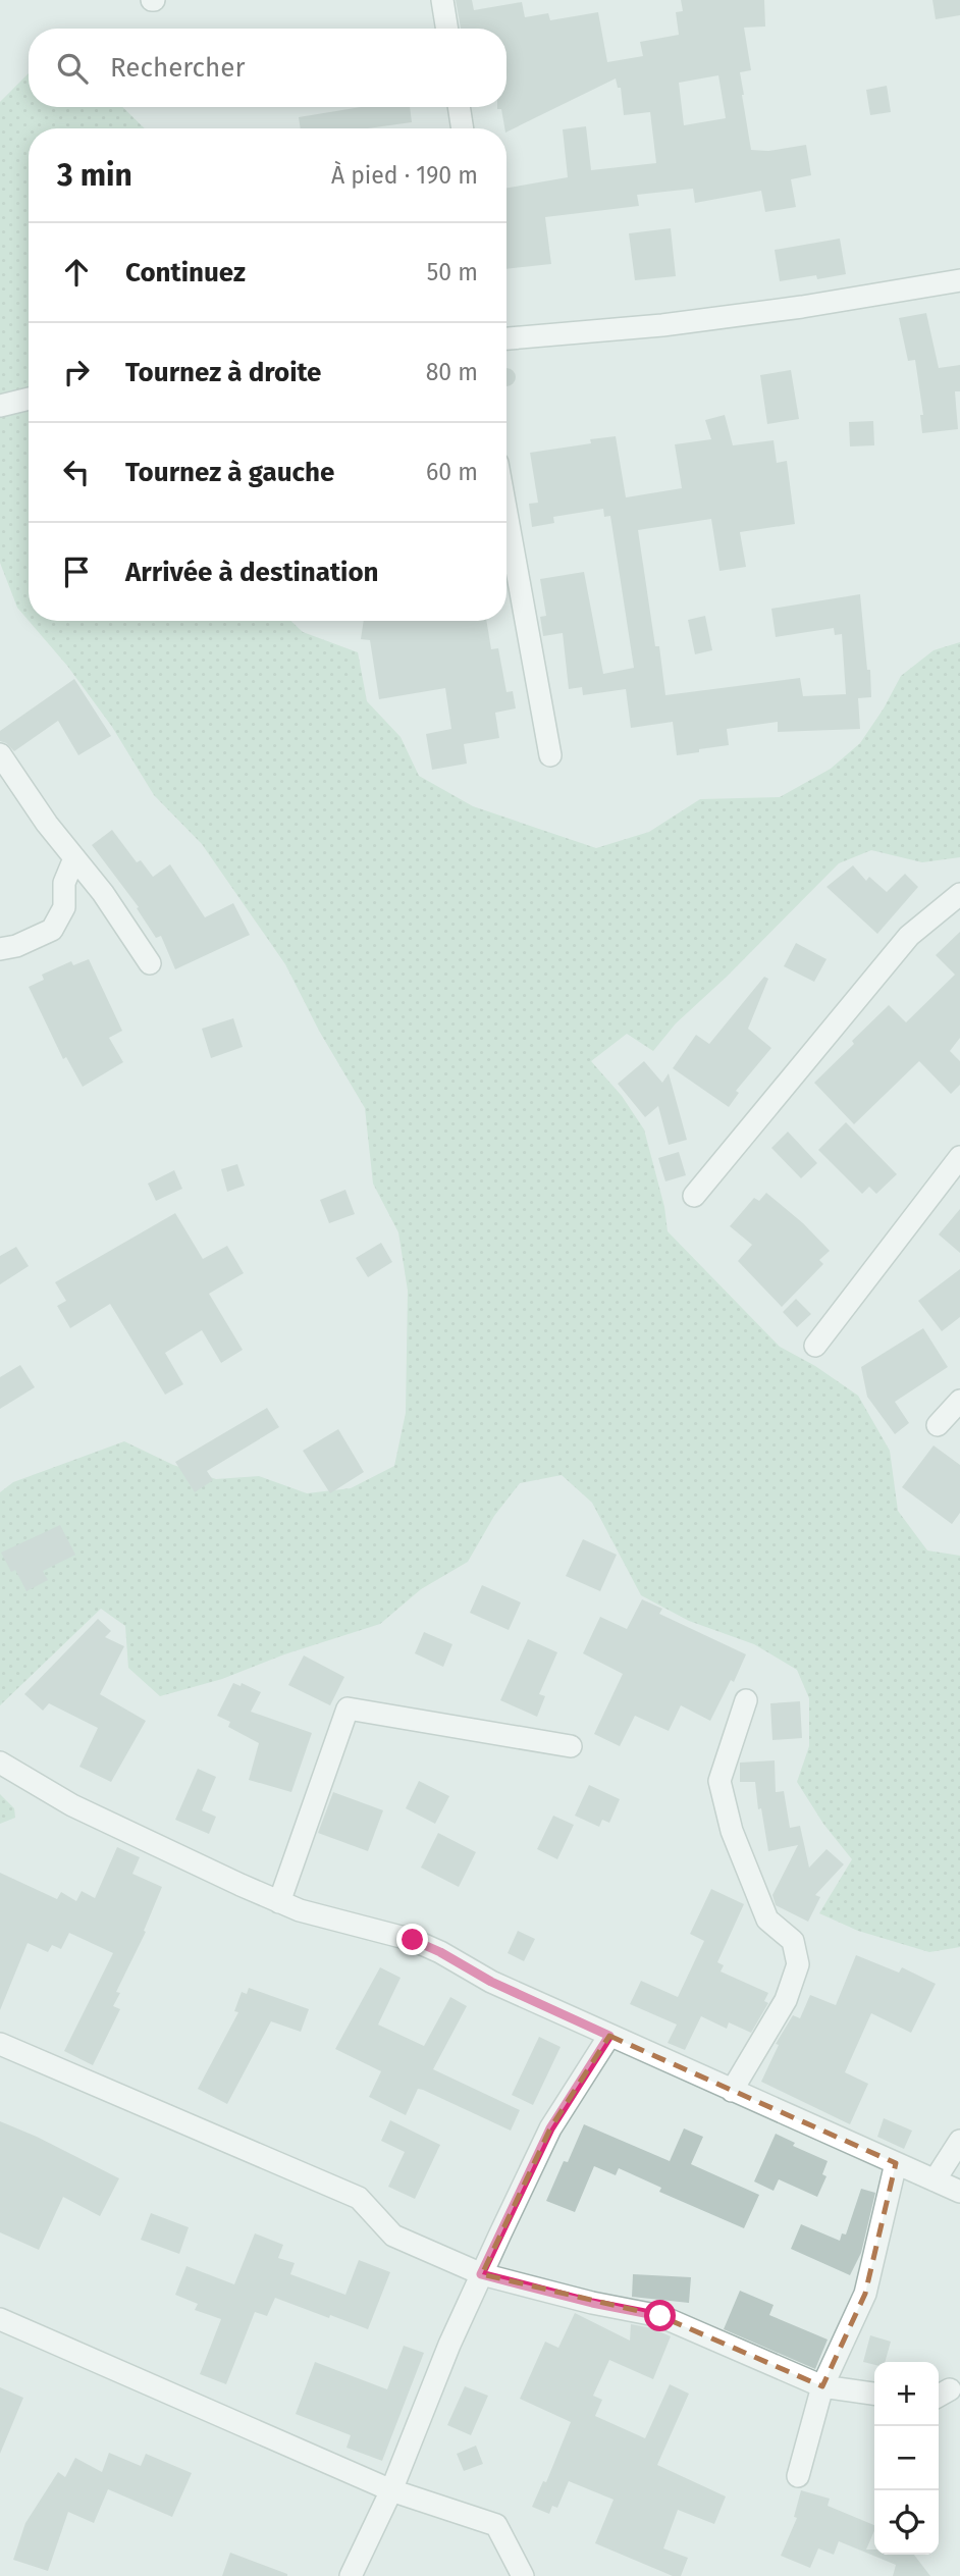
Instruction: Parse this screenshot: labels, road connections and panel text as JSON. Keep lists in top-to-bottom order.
{
  "page": {
    "search": "Rechercher",
    "heading": ["3 min", "À pied · 190 m"],
    "list": [
      ["Continuez", "50 m"],
      ["Tournez à droite", "80 m"],
      ["Tournez à gauche", "60 m"],
      "Arrivée à destination"
    ],
    "map_buttons": ["+", "−"]
  }
}
